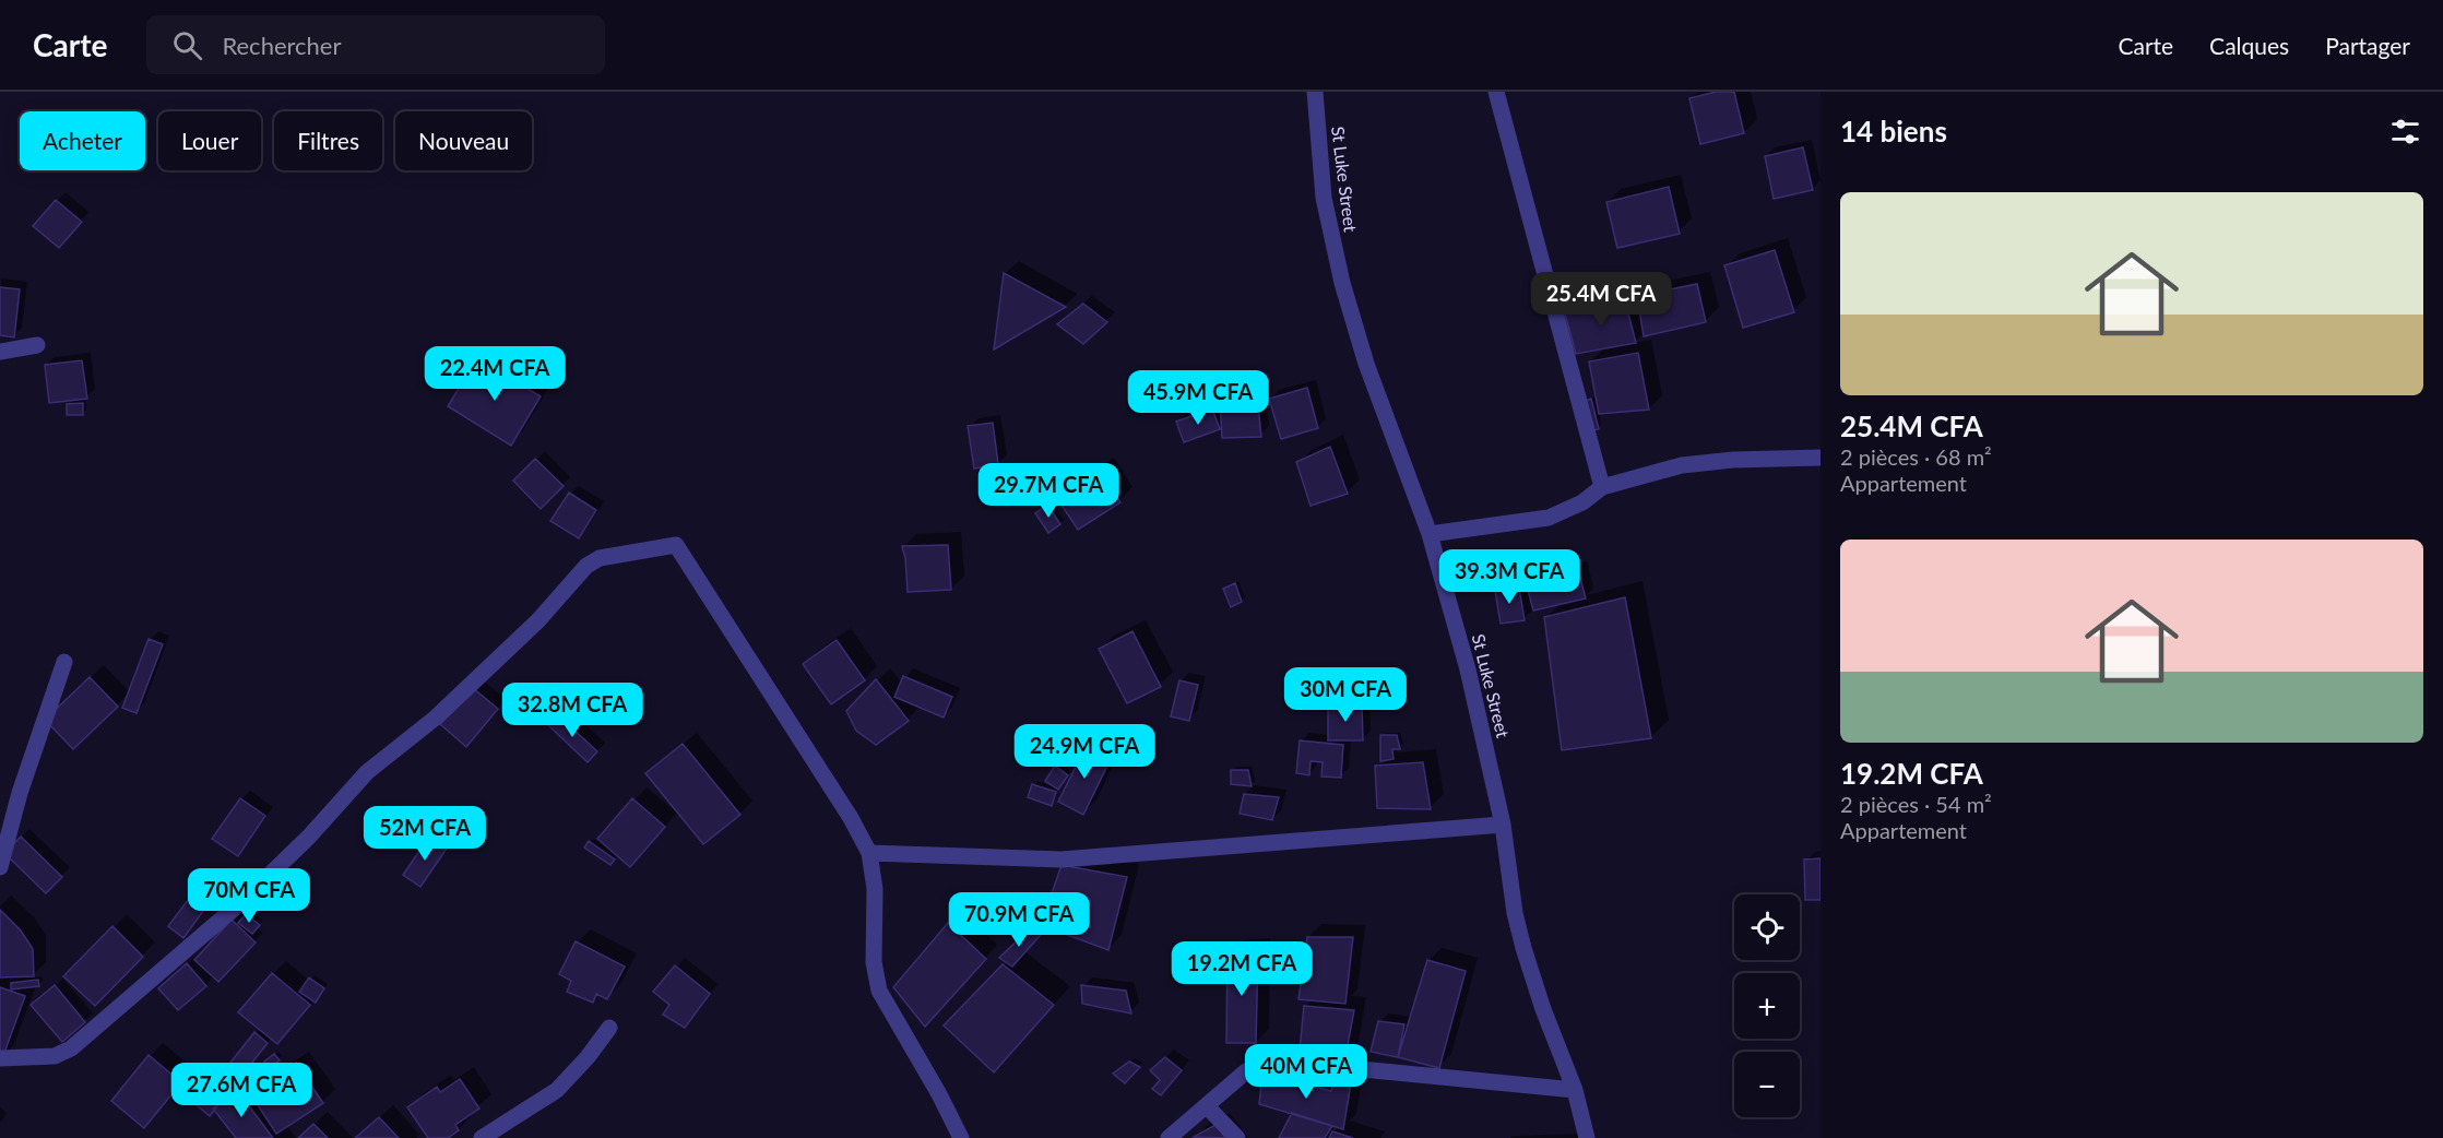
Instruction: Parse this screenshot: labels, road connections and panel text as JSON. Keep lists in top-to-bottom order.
{
  "streets": {
    "street": ["St Luke Street"]
  },
  "page": {
    "header": "Carte",
    "search": "Rechercher",
    "nav": ["Carte", "Calques", "Partager"],
    "heading": "14 biens",
    "chip": [
      "Acheter",
      "Louer",
      "Filtres",
      "Nouveau"
    ],
    "list": [
      {
        "name": "25.4M CFA",
        "note": "2 pièces · 68 m² · Appartement"
      },
      {
        "name": "19.2M CFA",
        "note": "2 pièces · 54 m² · Appartement"
      }
    ],
    "price": [
      "25.4M CFA",
      "22.4M CFA",
      "45.9M CFA",
      "29.7M CFA",
      "39.3M CFA",
      "30M CFA",
      "32.8M CFA",
      "24.9M CFA",
      "52M CFA",
      "70M CFA",
      "70.9M CFA",
      "19.2M CFA",
      "40M CFA",
      "27.6M CFA"
    ],
    "map_buttons": ["+", "−"]
  }
}
